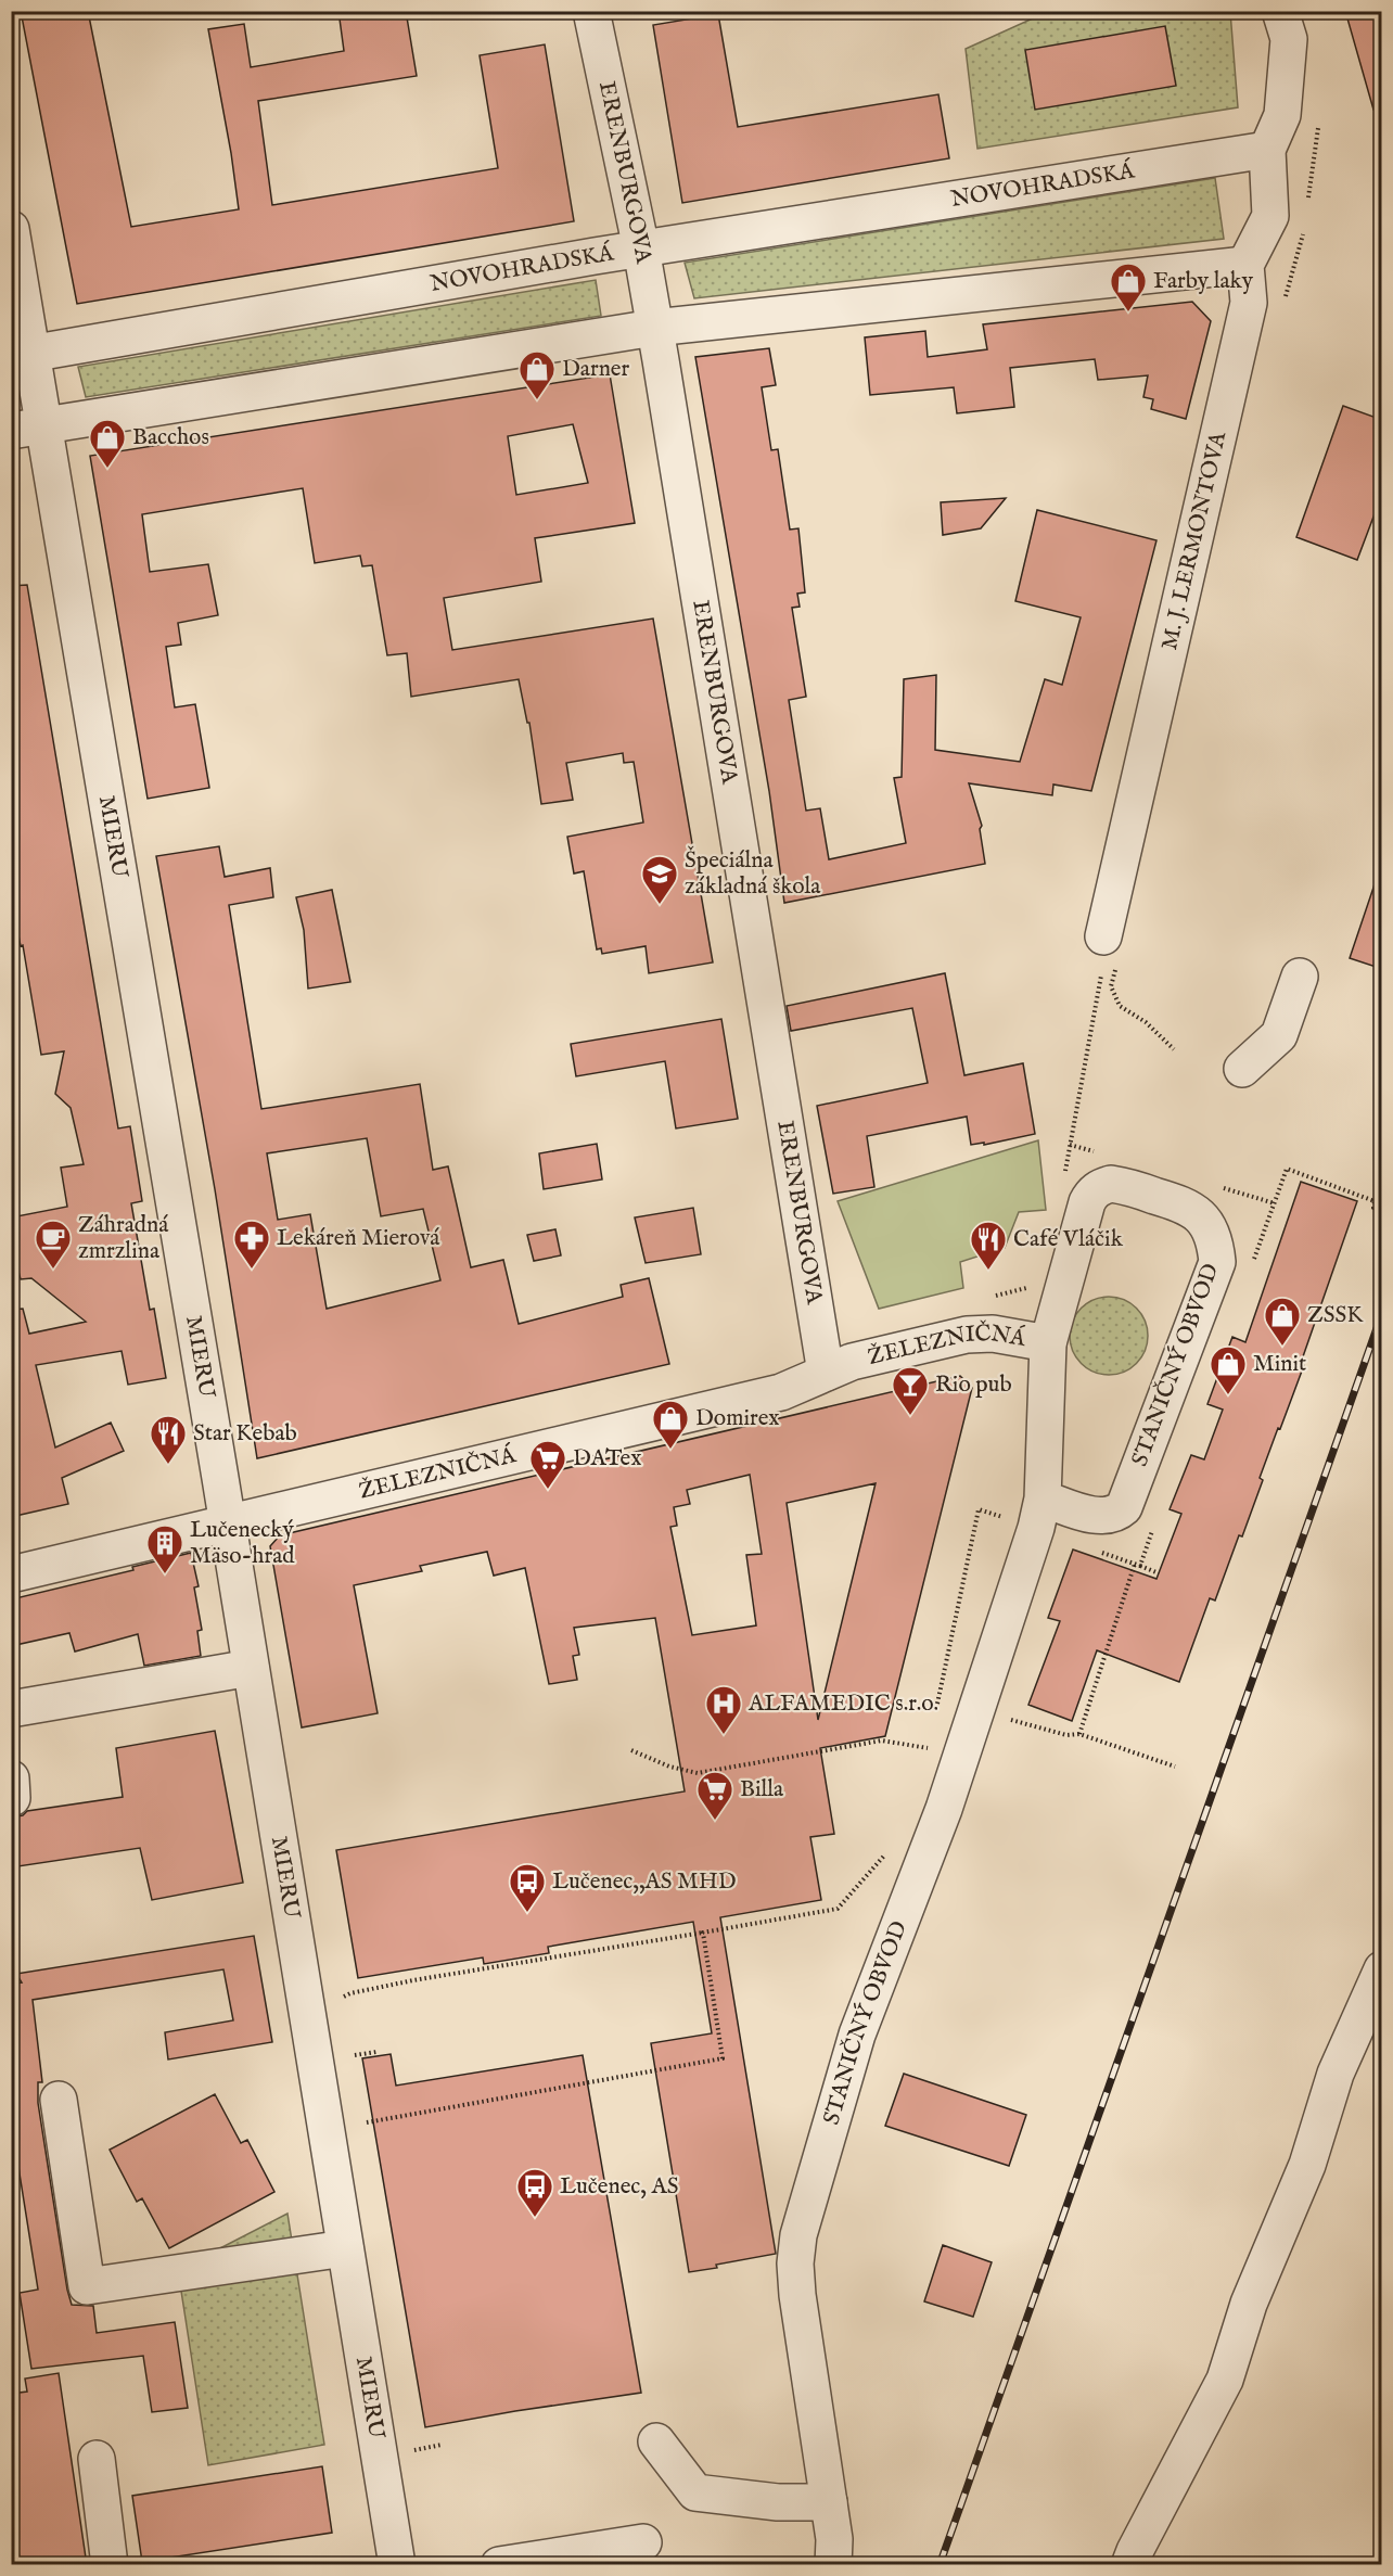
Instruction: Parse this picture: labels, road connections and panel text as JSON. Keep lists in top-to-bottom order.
{
  "streets": {
    "street": [
      "ERENBURGOVA",
      "NOVOHRADSKÁ",
      "M. J. LERMONTOVA",
      "MIERU",
      "ŽELEZNIČNÁ",
      "STANIČNÝ OBVOD"
    ]
  },
  "crossings": [
    ["ERENBURGOVA", "NOVOHRADSKÁ"],
    ["ERENBURGOVA", "ŽELEZNIČNÁ"],
    ["NOVOHRADSKÁ", "MIERU"],
    ["MIERU", "ŽELEZNIČNÁ"],
    ["ŽELEZNIČNÁ", "STANIČNÝ OBVOD"]
  ],
  "places": {
    "shop": [
      "Farby laky",
      "Darner",
      "Bacchos",
      "ZSSK",
      "Minit",
      "Domirex"
    ],
    "school or university": ["Špeciálna základná škola"],
    "cafe": ["Záhradná zmrzlina"],
    "pharmacy": ["Lekáreň Mierová"],
    "restaurant": ["Café Vláčik", "Star Kebab"],
    "bar": ["Rio pub"],
    "supermarket": ["DATex", "Billa"],
    "building": ["Lučenecký Mäso-hrad"],
    "hospital": ["ALFAMEDIC s.r.o."],
    "bus stop": ["Lučenec,,AS MHD", "Lučenec, AS"]
  }
}
